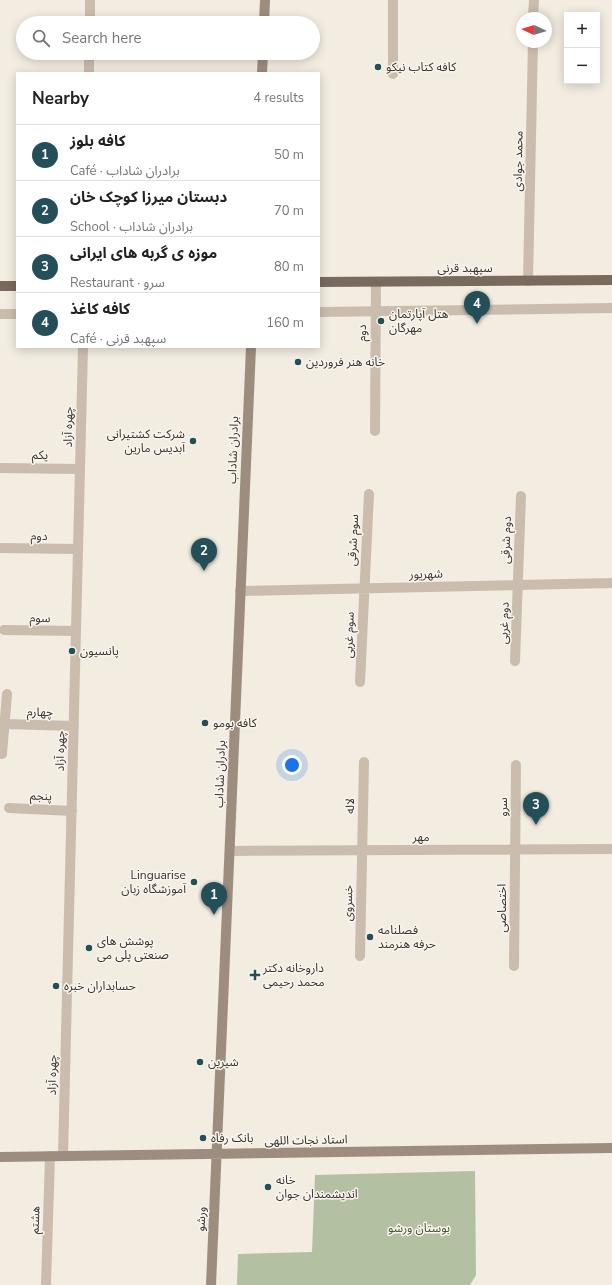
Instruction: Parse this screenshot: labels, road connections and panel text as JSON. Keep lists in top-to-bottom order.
{
  "streets": {
    "main road": ["سپهبد قرنی"],
    "street": [
      "محمد جوادی",
      "دوم",
      "چهره آزاد",
      "برادران شاداب",
      "یکم",
      "سوم شرقی",
      "دوم شرقی",
      "شهریور",
      "سوم",
      "دوم غربی",
      "سوم غربی",
      "چهارم",
      "پنجم",
      "لاله",
      "سرو",
      "مهر",
      "خسروی",
      "اختصاصی",
      "استاد نجات اللهی",
      "ورشو",
      "هشتم"
    ]
  },
  "crossings": [
    ["محمد جوادی", "سپهبد قرنی"],
    ["سپهبد قرنی", "دوم"],
    ["دوم", "چهره آزاد"],
    ["چهره آزاد", "یکم"],
    ["چهره آزاد", "سوم"],
    ["چهره آزاد", "چهارم"],
    ["چهره آزاد", "پنجم"],
    ["چهره آزاد", "استاد نجات اللهی"],
    ["برادران شاداب", "شهریور"],
    ["برادران شاداب", "مهر"],
    ["برادران شاداب", "استاد نجات اللهی"],
    ["برادران شاداب", "ورشو"],
    ["سوم شرقی", "شهریور"],
    ["سوم شرقی", "سوم غربی"],
    ["دوم شرقی", "شهریور"],
    ["دوم شرقی", "دوم غربی"],
    ["شهریور", "دوم غربی"],
    ["شهریور", "سوم غربی"],
    ["لاله", "مهر"],
    ["لاله", "خسروی"],
    ["سرو", "مهر"],
    ["سرو", "اختصاصی"],
    ["مهر", "خسروی"],
    ["مهر", "اختصاصی"],
    ["استاد نجات اللهی", "ورشو"],
    ["استاد نجات اللهی", "هشتم"]
  ],
  "parks": ["بوستان ورشو"],
  "places": {
    "other": [
      "کافه کتاب نیکو",
      "هتل آپارتمان مهرگان",
      "خانه هنر فروردین",
      "شرکت کشتیرانی آبدیس مارین",
      "پانسیون",
      "کافه بومو",
      "Linguarise آموزشگاه زبان",
      "فصلنامه حرفه هنرمند",
      "پوشش های صنعتی پلی می",
      "حسابداران خبره",
      "شیرین",
      "بانک رفاه",
      "خانه اندیشمندان جوان"
    ],
    "health": ["داروخانه دکتر محمد رحیمی"]
  },
  "north": "left",
  "page": {
    "map_buttons": ["+", "−"],
    "search": "Search here",
    "heading": ["Nearby", "4 results"],
    "list": [
      {
        "mark": "1",
        "name": "کافه بلوز",
        "note": "Café · برادران شاداب",
        "value": "50 m"
      },
      {
        "mark": "2",
        "name": "دبستان میرزا کوچک خان",
        "note": "School · برادران شاداب",
        "value": "70 m"
      },
      {
        "mark": "3",
        "name": "موزه ی گربه های ایرانی",
        "note": "Restaurant · سرو",
        "value": "80 m"
      },
      {
        "mark": "4",
        "name": "کافه کاغذ",
        "note": "Café · سپهبد قرنی",
        "value": "160 m"
      }
    ],
    "pins": [
      "4",
      "2",
      "3",
      "1"
    ]
  }
}
